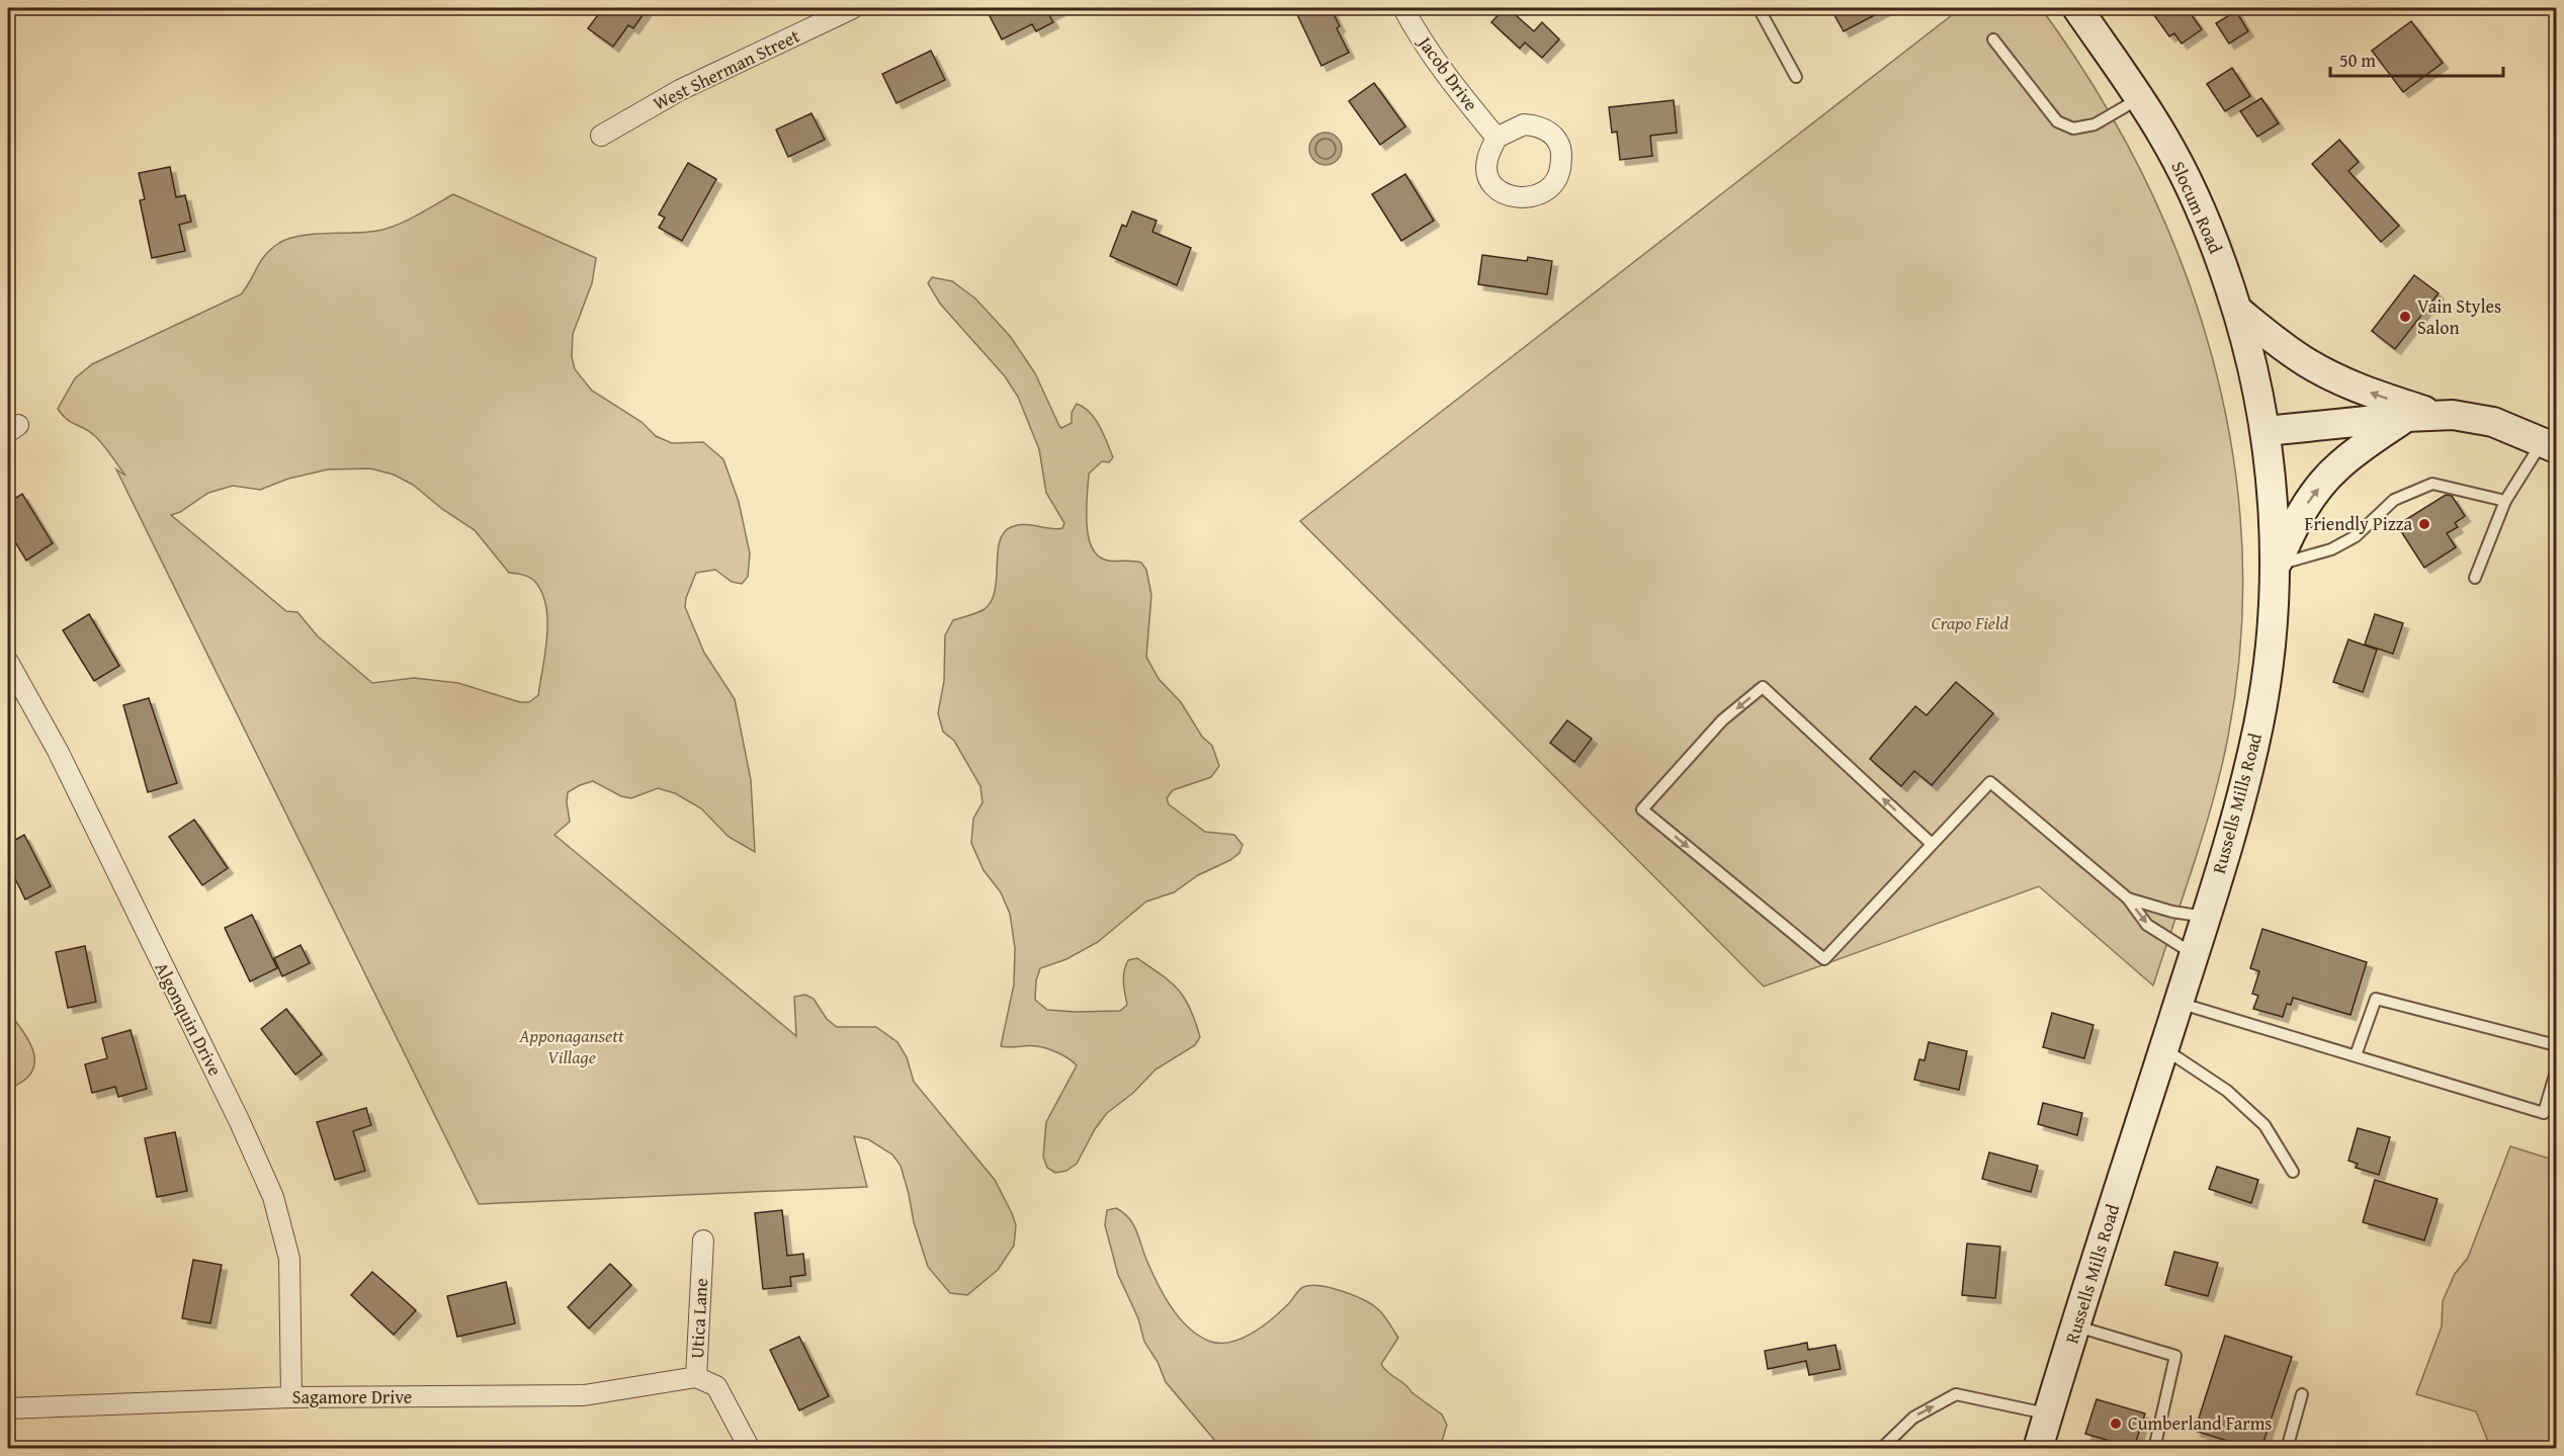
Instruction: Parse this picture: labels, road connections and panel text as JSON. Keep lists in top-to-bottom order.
{
  "streets": {
    "main road": ["Slocum Road", "Russells Mills Road"],
    "street": [
      "West Sherman Street",
      "Jacob Drive",
      "Algonquin Drive",
      "Utica Lane",
      "Sagamore Drive"
    ]
  },
  "crossings": [
    ["Slocum Road", "Russells Mills Road"],
    ["Algonquin Drive", "Sagamore Drive"],
    ["Utica Lane", "Sagamore Drive"]
  ],
  "parks": ["Crapo Field", "Apponagansett Village"],
  "places": ["Vain Styles Salon", "Friendly Pizza", "Cumberland Farms"],
  "scale_bar": "50 m"
}
